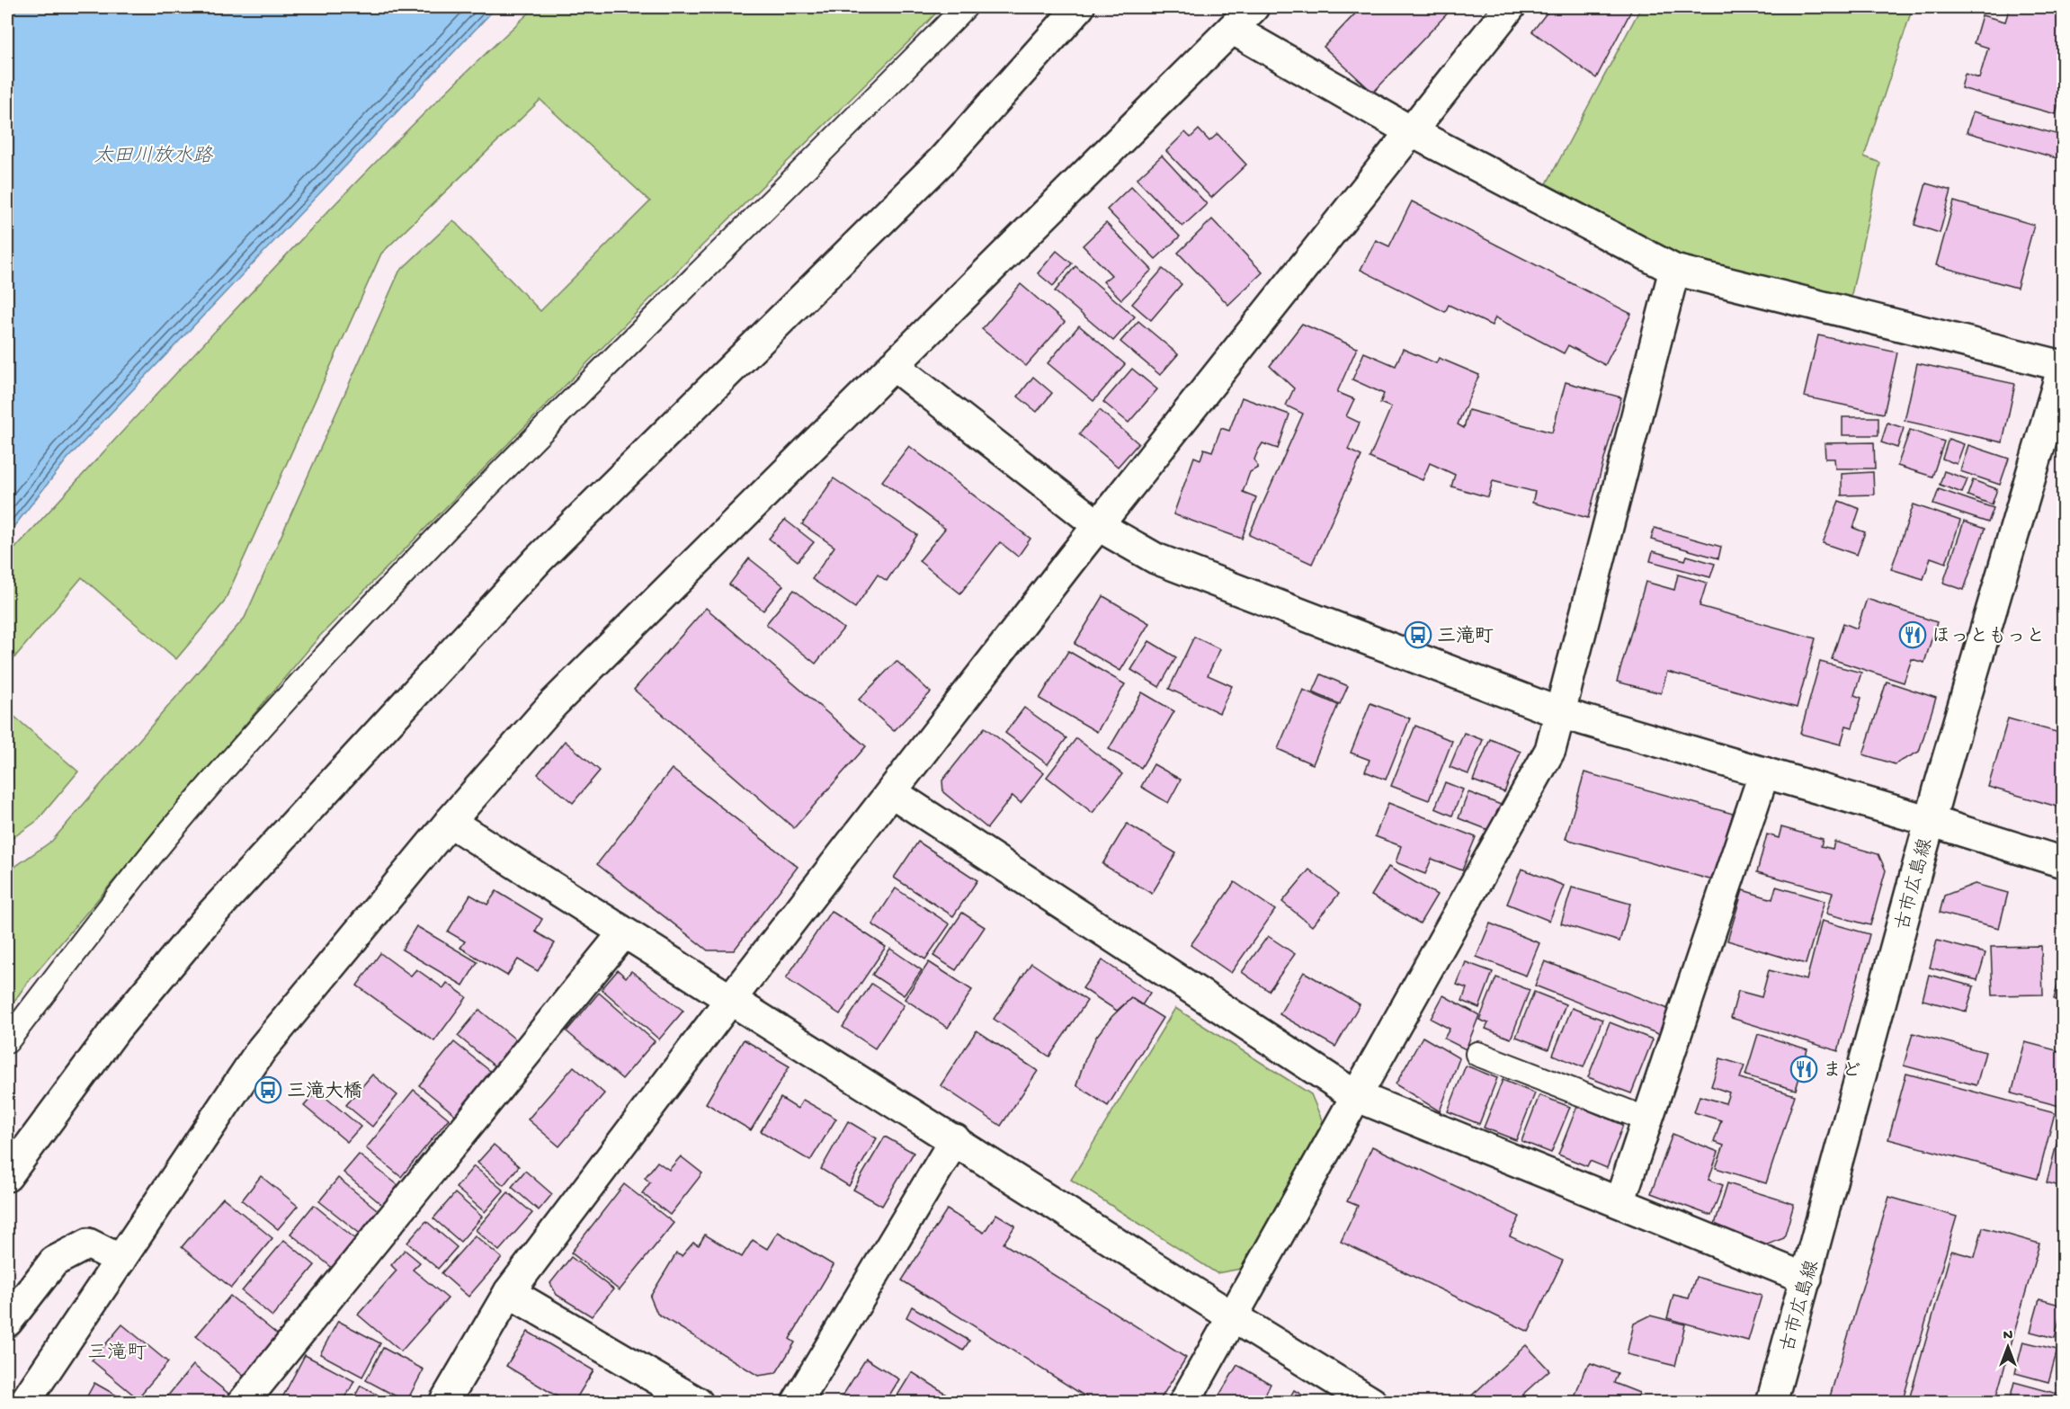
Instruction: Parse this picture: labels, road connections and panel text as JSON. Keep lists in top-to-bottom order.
{
  "streets": {
    "street": ["古市広島線"]
  },
  "districts": ["三滝町"],
  "water": ["太田川放水路"],
  "places": {
    "bus stop": ["三滝町", "三滝大橋"],
    "restaurant": ["ほっともっと", "まど"]
  },
  "north": "top"
}
